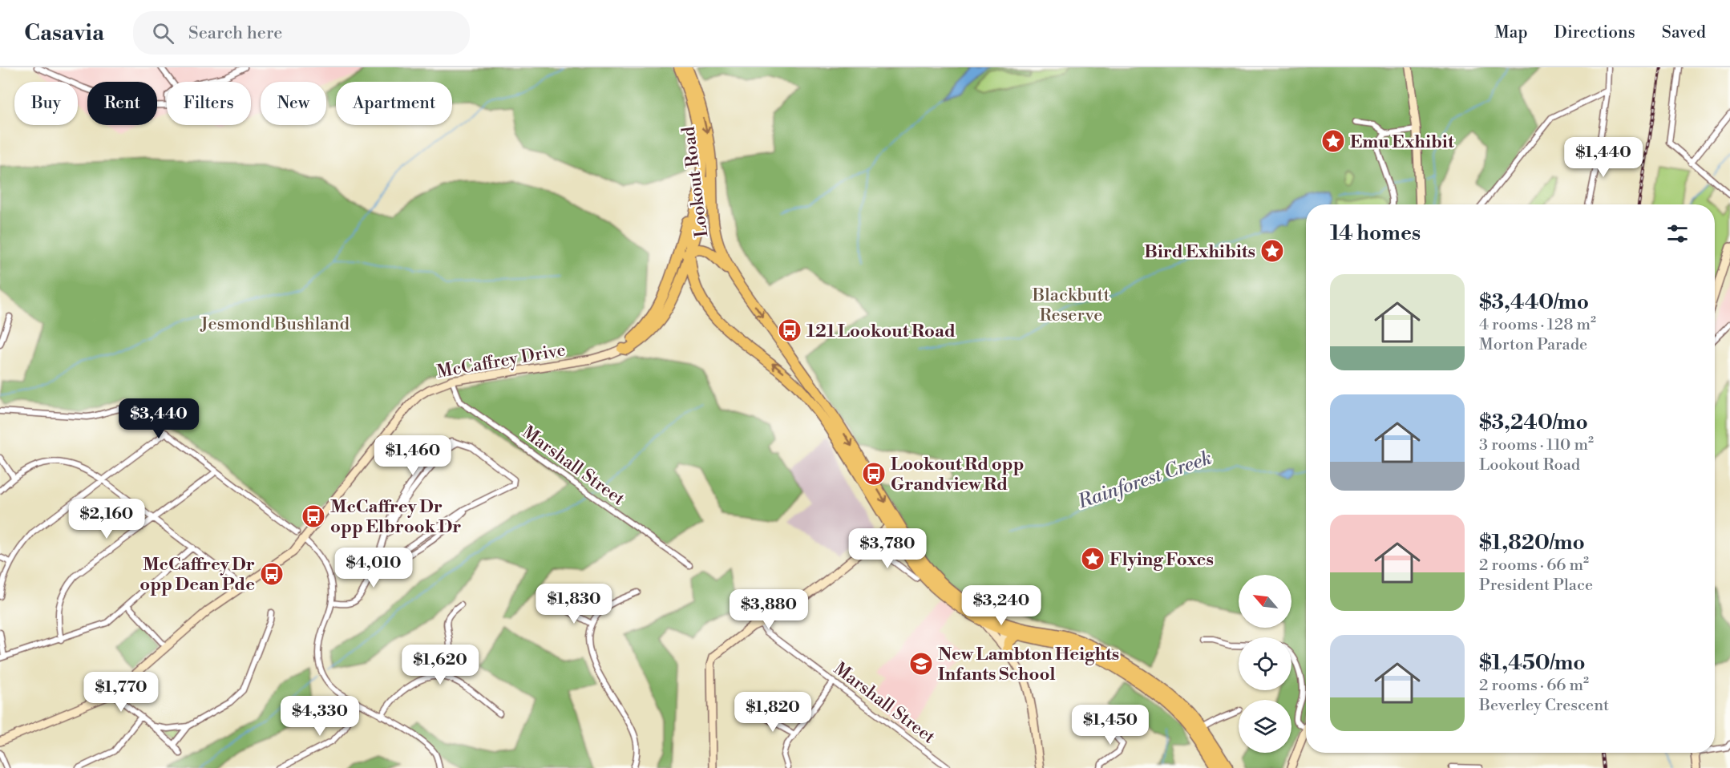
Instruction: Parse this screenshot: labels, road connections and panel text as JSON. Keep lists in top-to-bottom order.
{
  "streets": {
    "highway": ["Lookout Road"],
    "main road": ["McCaffrey Drive"],
    "street": ["Marshall Street"]
  },
  "crossings": [
    ["McCaffrey Drive", "Marshall Street"]
  ],
  "water": ["Rainforest Creek"],
  "parks": ["Blackbutt Reserve", "Jesmond Bushland"],
  "places": {
    "place": ["Emu Exhibit", "Bird Exhibits", "Flying Foxes"],
    "bus stop": [
      "121 Lookout Road",
      "Lookout Rd opp Grandview Rd",
      "McCaffrey Dr opp Elbrook Dr",
      "McCaffrey Dr opp Dean Pde"
    ],
    "school or university": ["New Lambton Heights Infants School"]
  },
  "north": "top left",
  "page": {
    "header": "Casavia",
    "search": "Search here",
    "nav": ["Map", "Directions", "Saved"],
    "chip": [
      "Buy",
      "Rent",
      "Filters",
      "New",
      "Apartment"
    ],
    "price": [
      "$1,440",
      "$3,440",
      "$1,460",
      "$2,160",
      "$3,780",
      "$4,010",
      "$1,830",
      "$3,240",
      "$3,880",
      "$1,620",
      "$1,770",
      "$1,820",
      "$4,330",
      "$1,450"
    ],
    "heading": "14 homes",
    "list": [
      {
        "name": "$3,440/mo",
        "note": "4 rooms · 128 m² · Morton Parade"
      },
      {
        "name": "$3,240/mo",
        "note": "3 rooms · 110 m² · Lookout Road"
      },
      {
        "name": "$1,820/mo",
        "note": "2 rooms · 66 m² · President Place"
      },
      {
        "name": "$1,450/mo",
        "note": "2 rooms · 66 m² · Beverley Crescent"
      }
    ]
  }
}
